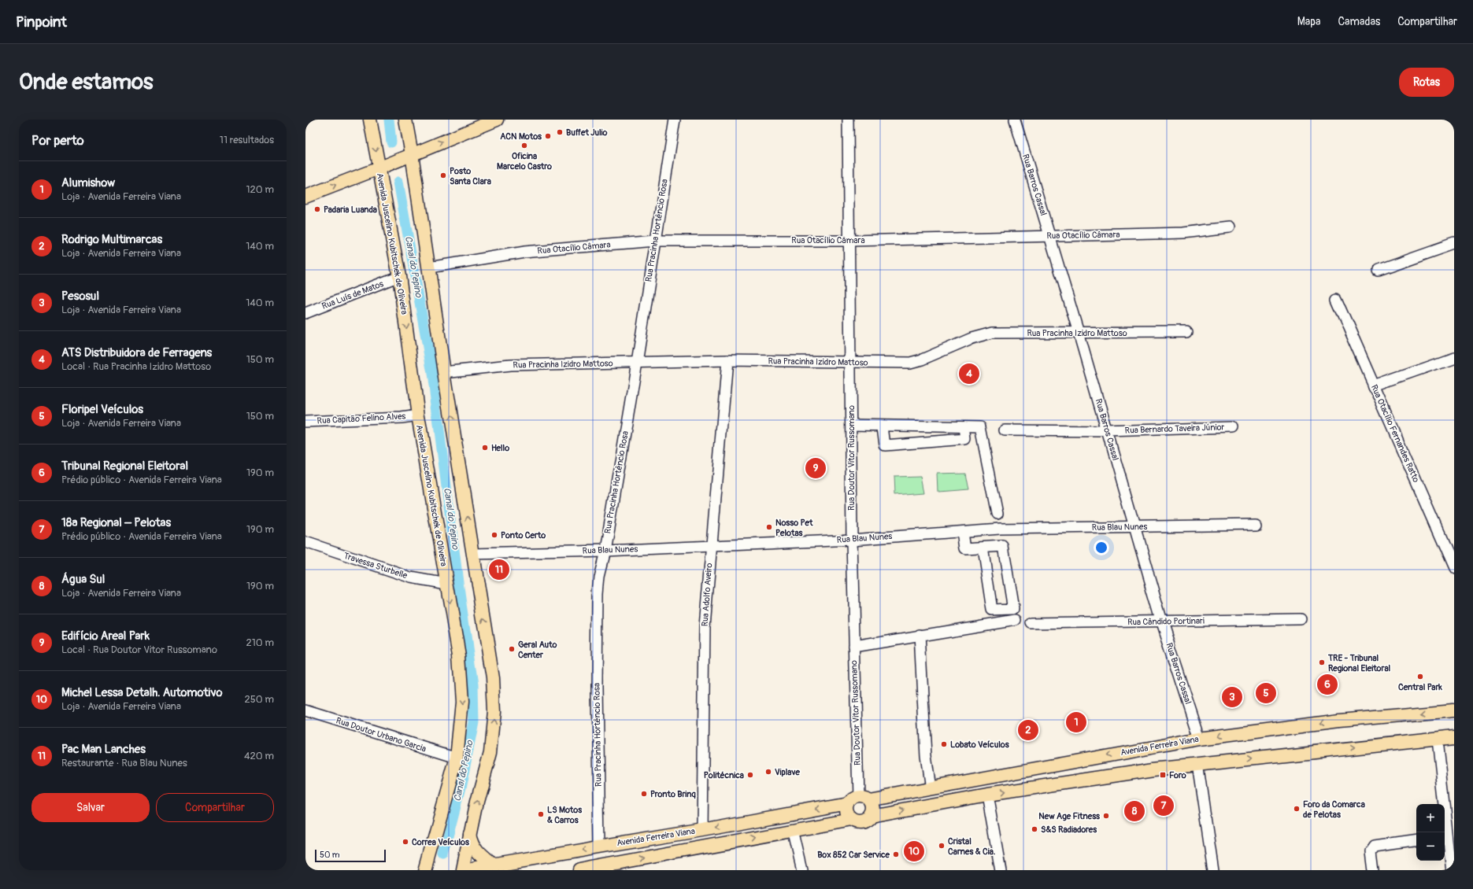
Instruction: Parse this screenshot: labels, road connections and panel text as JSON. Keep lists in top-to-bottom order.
{
  "streets": {
    "main road": ["Avenida Juscelino Kubitschek de Oliveira", "Avenida Ferreira Viana"],
    "street": [
      "Rua Barros Cassal",
      "Rua Pracinha Hortêncio Rosa",
      "Rua Otacílio Câmara",
      "Rua Luís de Matos",
      "Rua Pracinha Izidro Mattoso",
      "Rua Capitão Felino Alves",
      "Rua Bernardo Taveira Júnior",
      "Rua Otacílio Fernandes Ratto",
      "Rua Doutor Vitor Russomano",
      "Rua Blau Nunes",
      "Travessa Sturbelle",
      "Rua Adolfo Aveiro",
      "Rua Cândido Portinari",
      "Rua Doutor Urbano Garcia"
    ]
  },
  "crossings": [
    ["Rua Barros Cassal", "Rua Otacílio Câmara"],
    ["Rua Barros Cassal", "Rua Pracinha Izidro Mattoso"],
    ["Rua Barros Cassal", "Rua Bernardo Taveira Júnior"],
    ["Rua Barros Cassal", "Rua Blau Nunes"],
    ["Rua Barros Cassal", "Rua Cândido Portinari"],
    ["Rua Barros Cassal", "Avenida Ferreira Viana"],
    ["Rua Pracinha Hortêncio Rosa", "Rua Otacílio Câmara"],
    ["Rua Pracinha Hortêncio Rosa", "Rua Pracinha Izidro Mattoso"],
    ["Rua Pracinha Hortêncio Rosa", "Rua Blau Nunes"],
    ["Rua Pracinha Hortêncio Rosa", "Avenida Ferreira Viana"],
    ["Rua Otacílio Câmara", "Rua Doutor Vitor Russomano"],
    ["Avenida Juscelino Kubitschek de Oliveira", "Rua Luís de Matos"],
    ["Avenida Juscelino Kubitschek de Oliveira", "Rua Capitão Felino Alves"],
    ["Avenida Juscelino Kubitschek de Oliveira", "Travessa Sturbelle"],
    ["Avenida Juscelino Kubitschek de Oliveira", "Rua Doutor Urbano Garcia"],
    ["Rua Pracinha Izidro Mattoso", "Rua Doutor Vitor Russomano"],
    ["Rua Pracinha Izidro Mattoso", "Rua Adolfo Aveiro"],
    ["Rua Doutor Vitor Russomano", "Rua Blau Nunes"],
    ["Rua Doutor Vitor Russomano", "Avenida Ferreira Viana"],
    ["Rua Blau Nunes", "Rua Adolfo Aveiro"],
    ["Rua Adolfo Aveiro", "Avenida Ferreira Viana"]
  ],
  "water": ["Canal do Pepino"],
  "places": {
    "other": [
      "Buffet Julio",
      "ACN Motos",
      "Oficina Marcelo Castro",
      "Posto Santa Clara",
      "Padaria Luanda",
      "Hello",
      "Nosso Pet Pelotas",
      "Ponto Certo",
      "Geral Auto Center",
      "TRE - Tribunal Regional Eleitoral",
      "Central Park",
      "Lobato Veículos",
      "Viplave",
      "Politécnica",
      "Pronto Brinq",
      "Foro da Comarca de Pelotas",
      "LS Motos & Carros",
      "New Age Fitness",
      "S&S Radiadores",
      "Correa Veículos",
      "Cristal Carnes & Cia.",
      "Box 852 Car Service"
    ],
    "transit": ["Foro"]
  },
  "scale_bar": "50 m",
  "page": {
    "header": "Pinpoint",
    "nav": ["Mapa", "Camadas", "Compartilhar"],
    "buttons": [
      "Rotas",
      ["Salvar", "Compartilhar"]
    ],
    "title": "Onde estamos",
    "heading": ["Por perto", "11 resultados"],
    "list": [
      {
        "mark": "1",
        "name": "Alumishow",
        "note": "Loja · Avenida Ferreira Viana",
        "value": "120 m"
      },
      {
        "mark": "2",
        "name": "Rodrigo Multimarcas",
        "note": "Loja · Avenida Ferreira Viana",
        "value": "140 m"
      },
      {
        "mark": "3",
        "name": "Pesosul",
        "note": "Loja · Avenida Ferreira Viana",
        "value": "140 m"
      },
      {
        "mark": "4",
        "name": "ATS Distribuidora de Ferragens",
        "note": "Local · Rua Pracinha Izidro Mattoso",
        "value": "150 m"
      },
      {
        "mark": "5",
        "name": "Floripel Veículos",
        "note": "Loja · Avenida Ferreira Viana",
        "value": "150 m"
      },
      {
        "mark": "6",
        "name": "Tribunal Regional Eleitoral",
        "note": "Prédio público · Avenida Ferreira Viana",
        "value": "190 m"
      },
      {
        "mark": "7",
        "name": "18ª Regional – Pelotas",
        "note": "Prédio público · Avenida Ferreira Viana",
        "value": "190 m"
      },
      {
        "mark": "8",
        "name": "Água Sul",
        "note": "Loja · Avenida Ferreira Viana",
        "value": "190 m"
      },
      {
        "mark": "9",
        "name": "Edifício Areal Park",
        "note": "Local · Rua Doutor Vitor Russomano",
        "value": "210 m"
      },
      {
        "mark": "10",
        "name": "Michel Lessa Detalh. Automotivo",
        "note": "Loja · Avenida Ferreira Viana",
        "value": "250 m"
      },
      {
        "mark": "11",
        "name": "Pac Man Lanches",
        "note": "Restaurante · Rua Blau Nunes",
        "value": "420 m"
      }
    ],
    "pins": [
      "4",
      "9",
      "11",
      "6",
      "5",
      "3",
      "1",
      "2",
      "7",
      "8",
      "10"
    ],
    "map_buttons": ["+", "−"],
    "scale": "50 m"
  }
}
